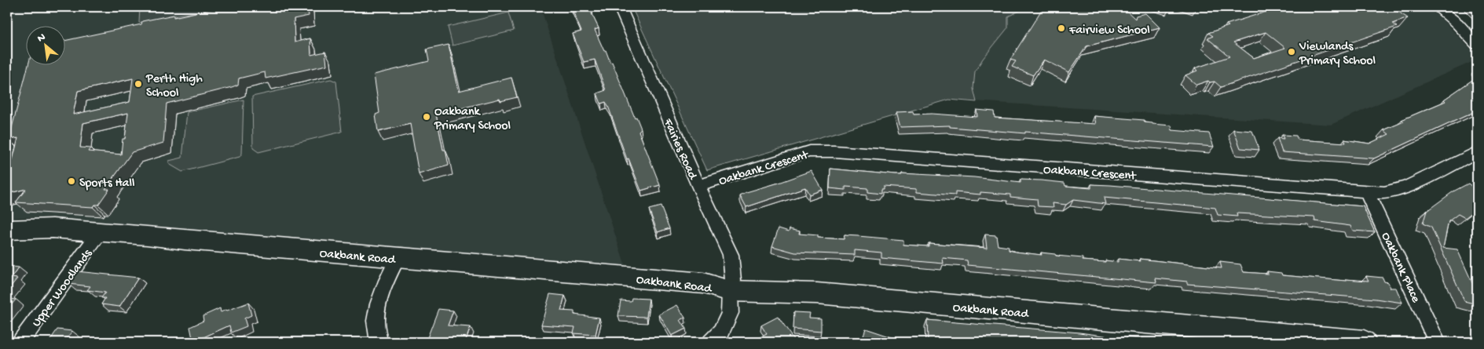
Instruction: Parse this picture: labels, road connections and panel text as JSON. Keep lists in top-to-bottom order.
{
  "streets": {
    "street": [
      "Fairies Road",
      "Oakbank Crescent",
      "Oakbank Road",
      "Oakbank Place",
      "Upper Woodlands"
    ]
  },
  "crossings": [
    ["Fairies Road", "Oakbank Crescent"],
    ["Fairies Road", "Oakbank Road"],
    ["Oakbank Crescent", "Oakbank Place"],
    ["Oakbank Road", "Upper Woodlands"]
  ],
  "places": [
    "Fairview School",
    "Viewlands Primary School",
    "Perth High School",
    "Oakbank Primary School",
    "Sports Hall"
  ],
  "north": "top left"
}
